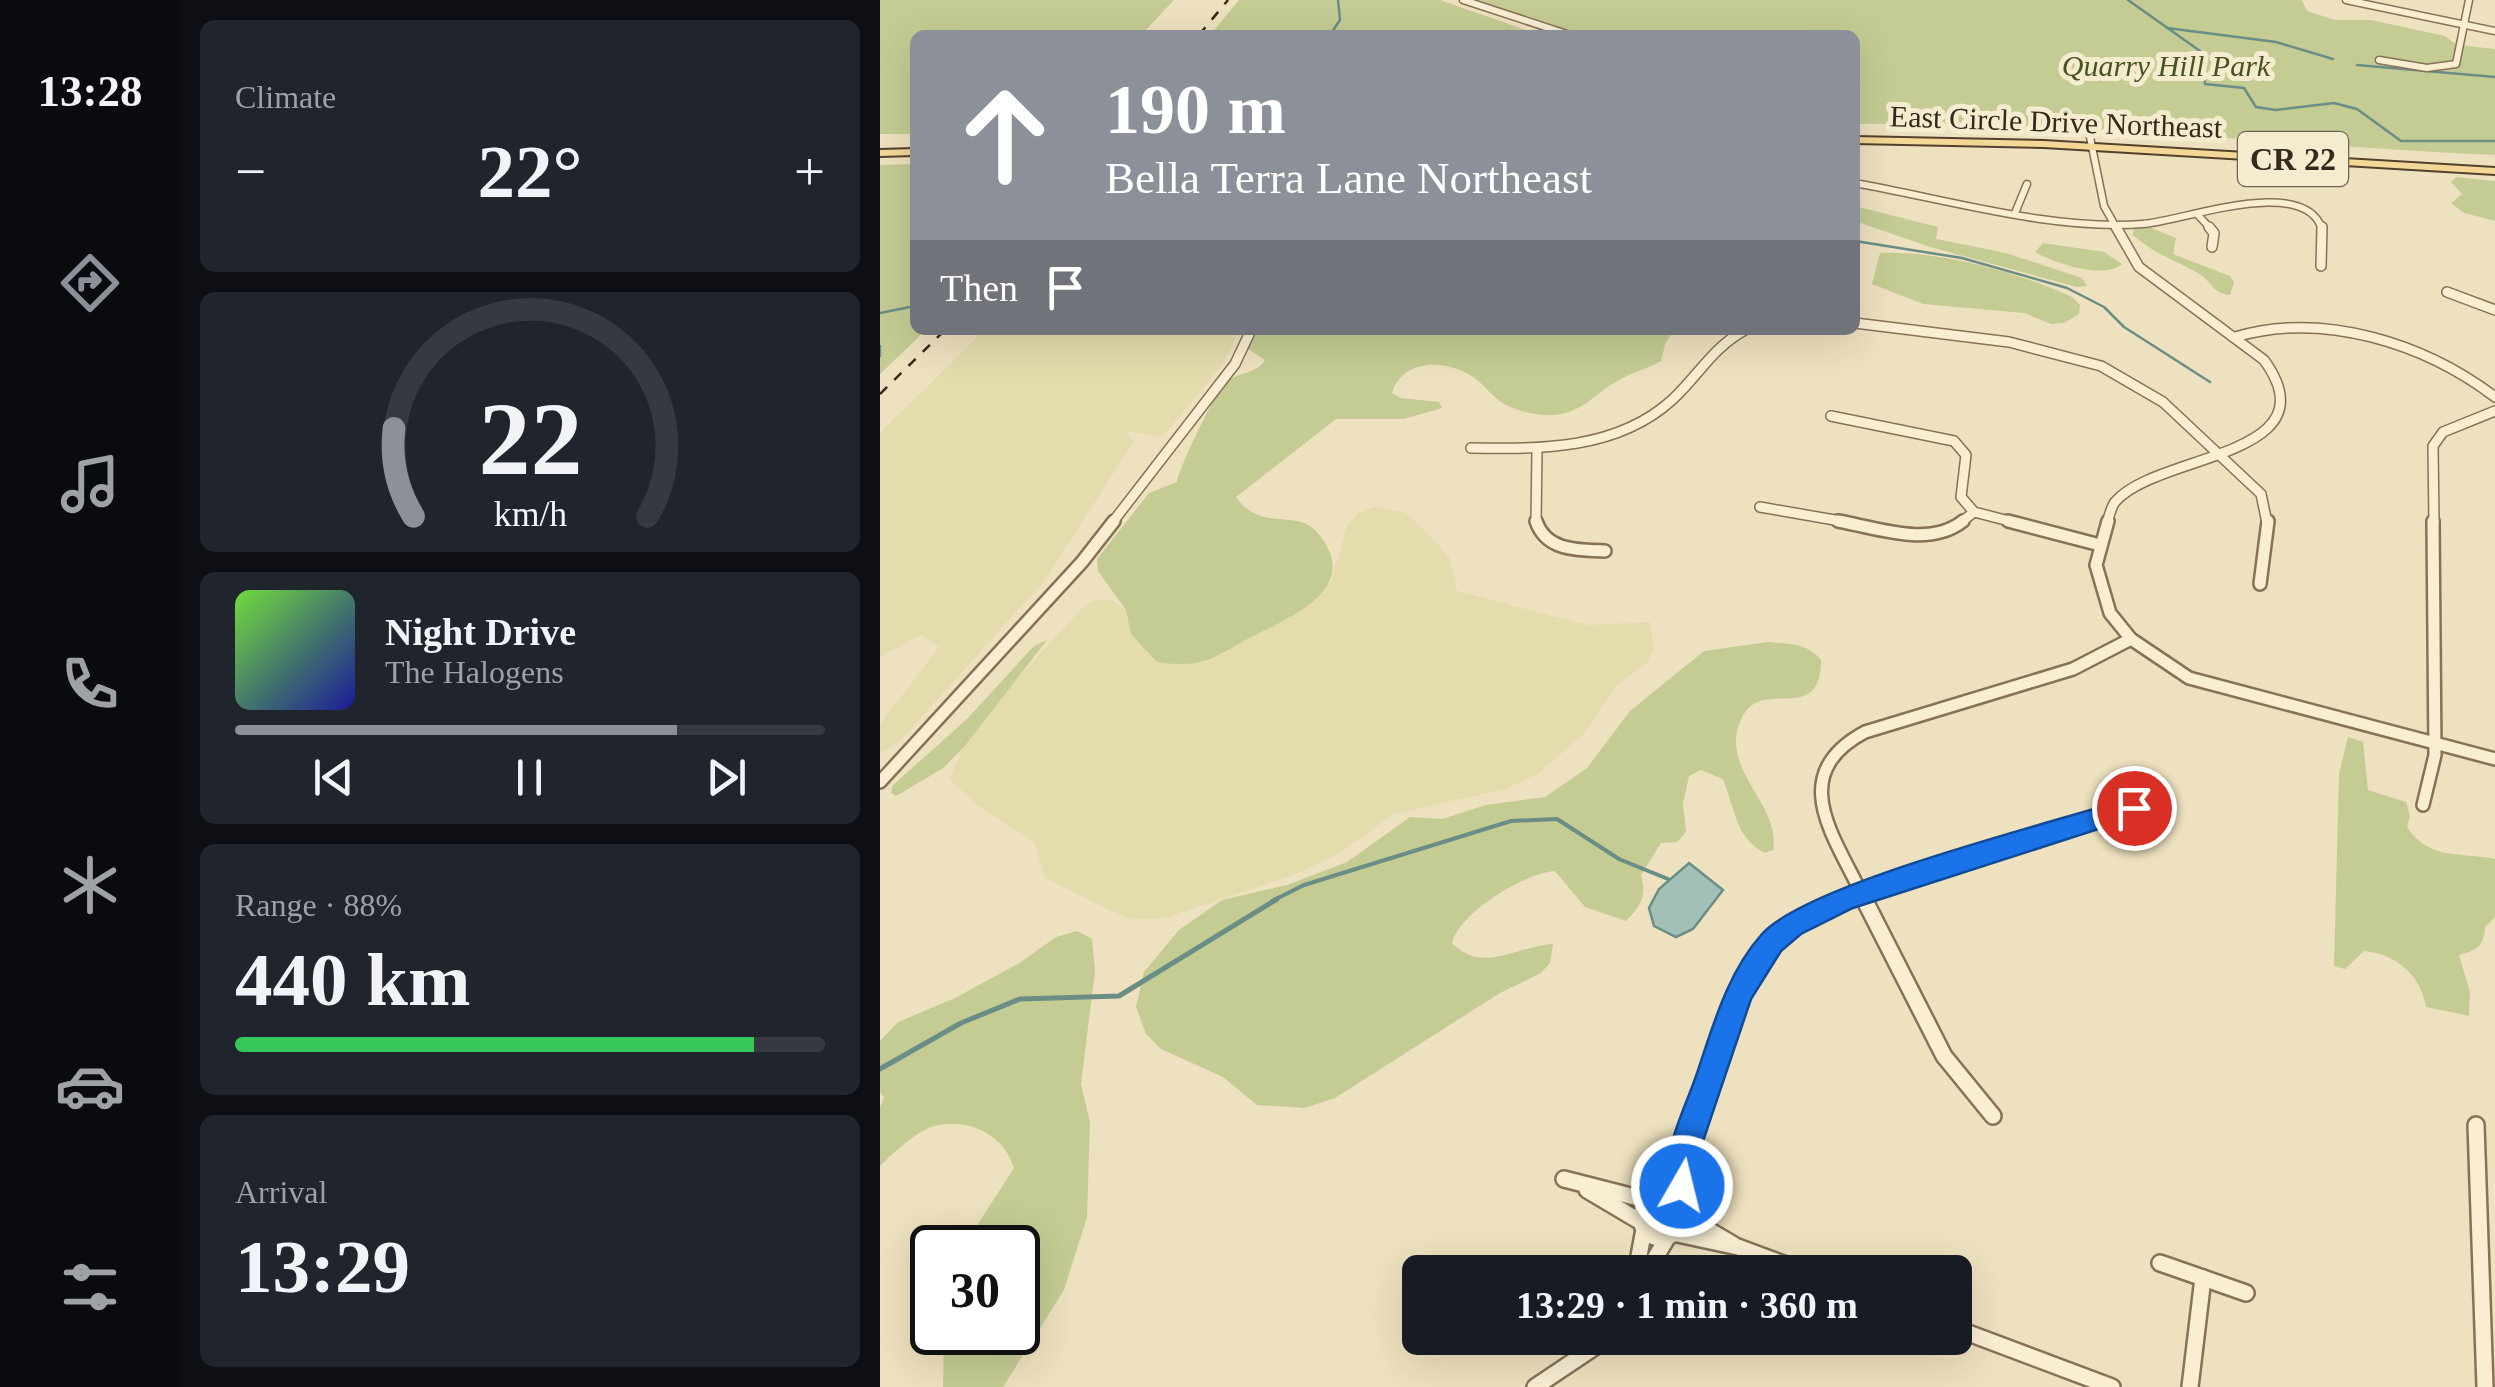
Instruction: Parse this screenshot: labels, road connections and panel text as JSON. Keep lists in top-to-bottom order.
{
  "streets": {
    "main road": ["East Circle Drive Northeast", "CR 22"]
  },
  "parks": ["Quarry Hill Park"],
  "page": {
    "tabs": "13:28",
    "tile": [
      "Climate",
      ["Range · 88%", "440 km"],
      ["Arrival", "13:29"]
    ],
    "turn": ["190 m", "Bella Terra Lane Northeast"],
    "heat": ["−", "22°", "+"],
    "then": "Then",
    "song": ["Night Drive", "The Halogens"],
    "limit": "30",
    "trip": "13:29 · 1 min · 360 m",
    "gauge": ["22", "km/h"]
  }
}
